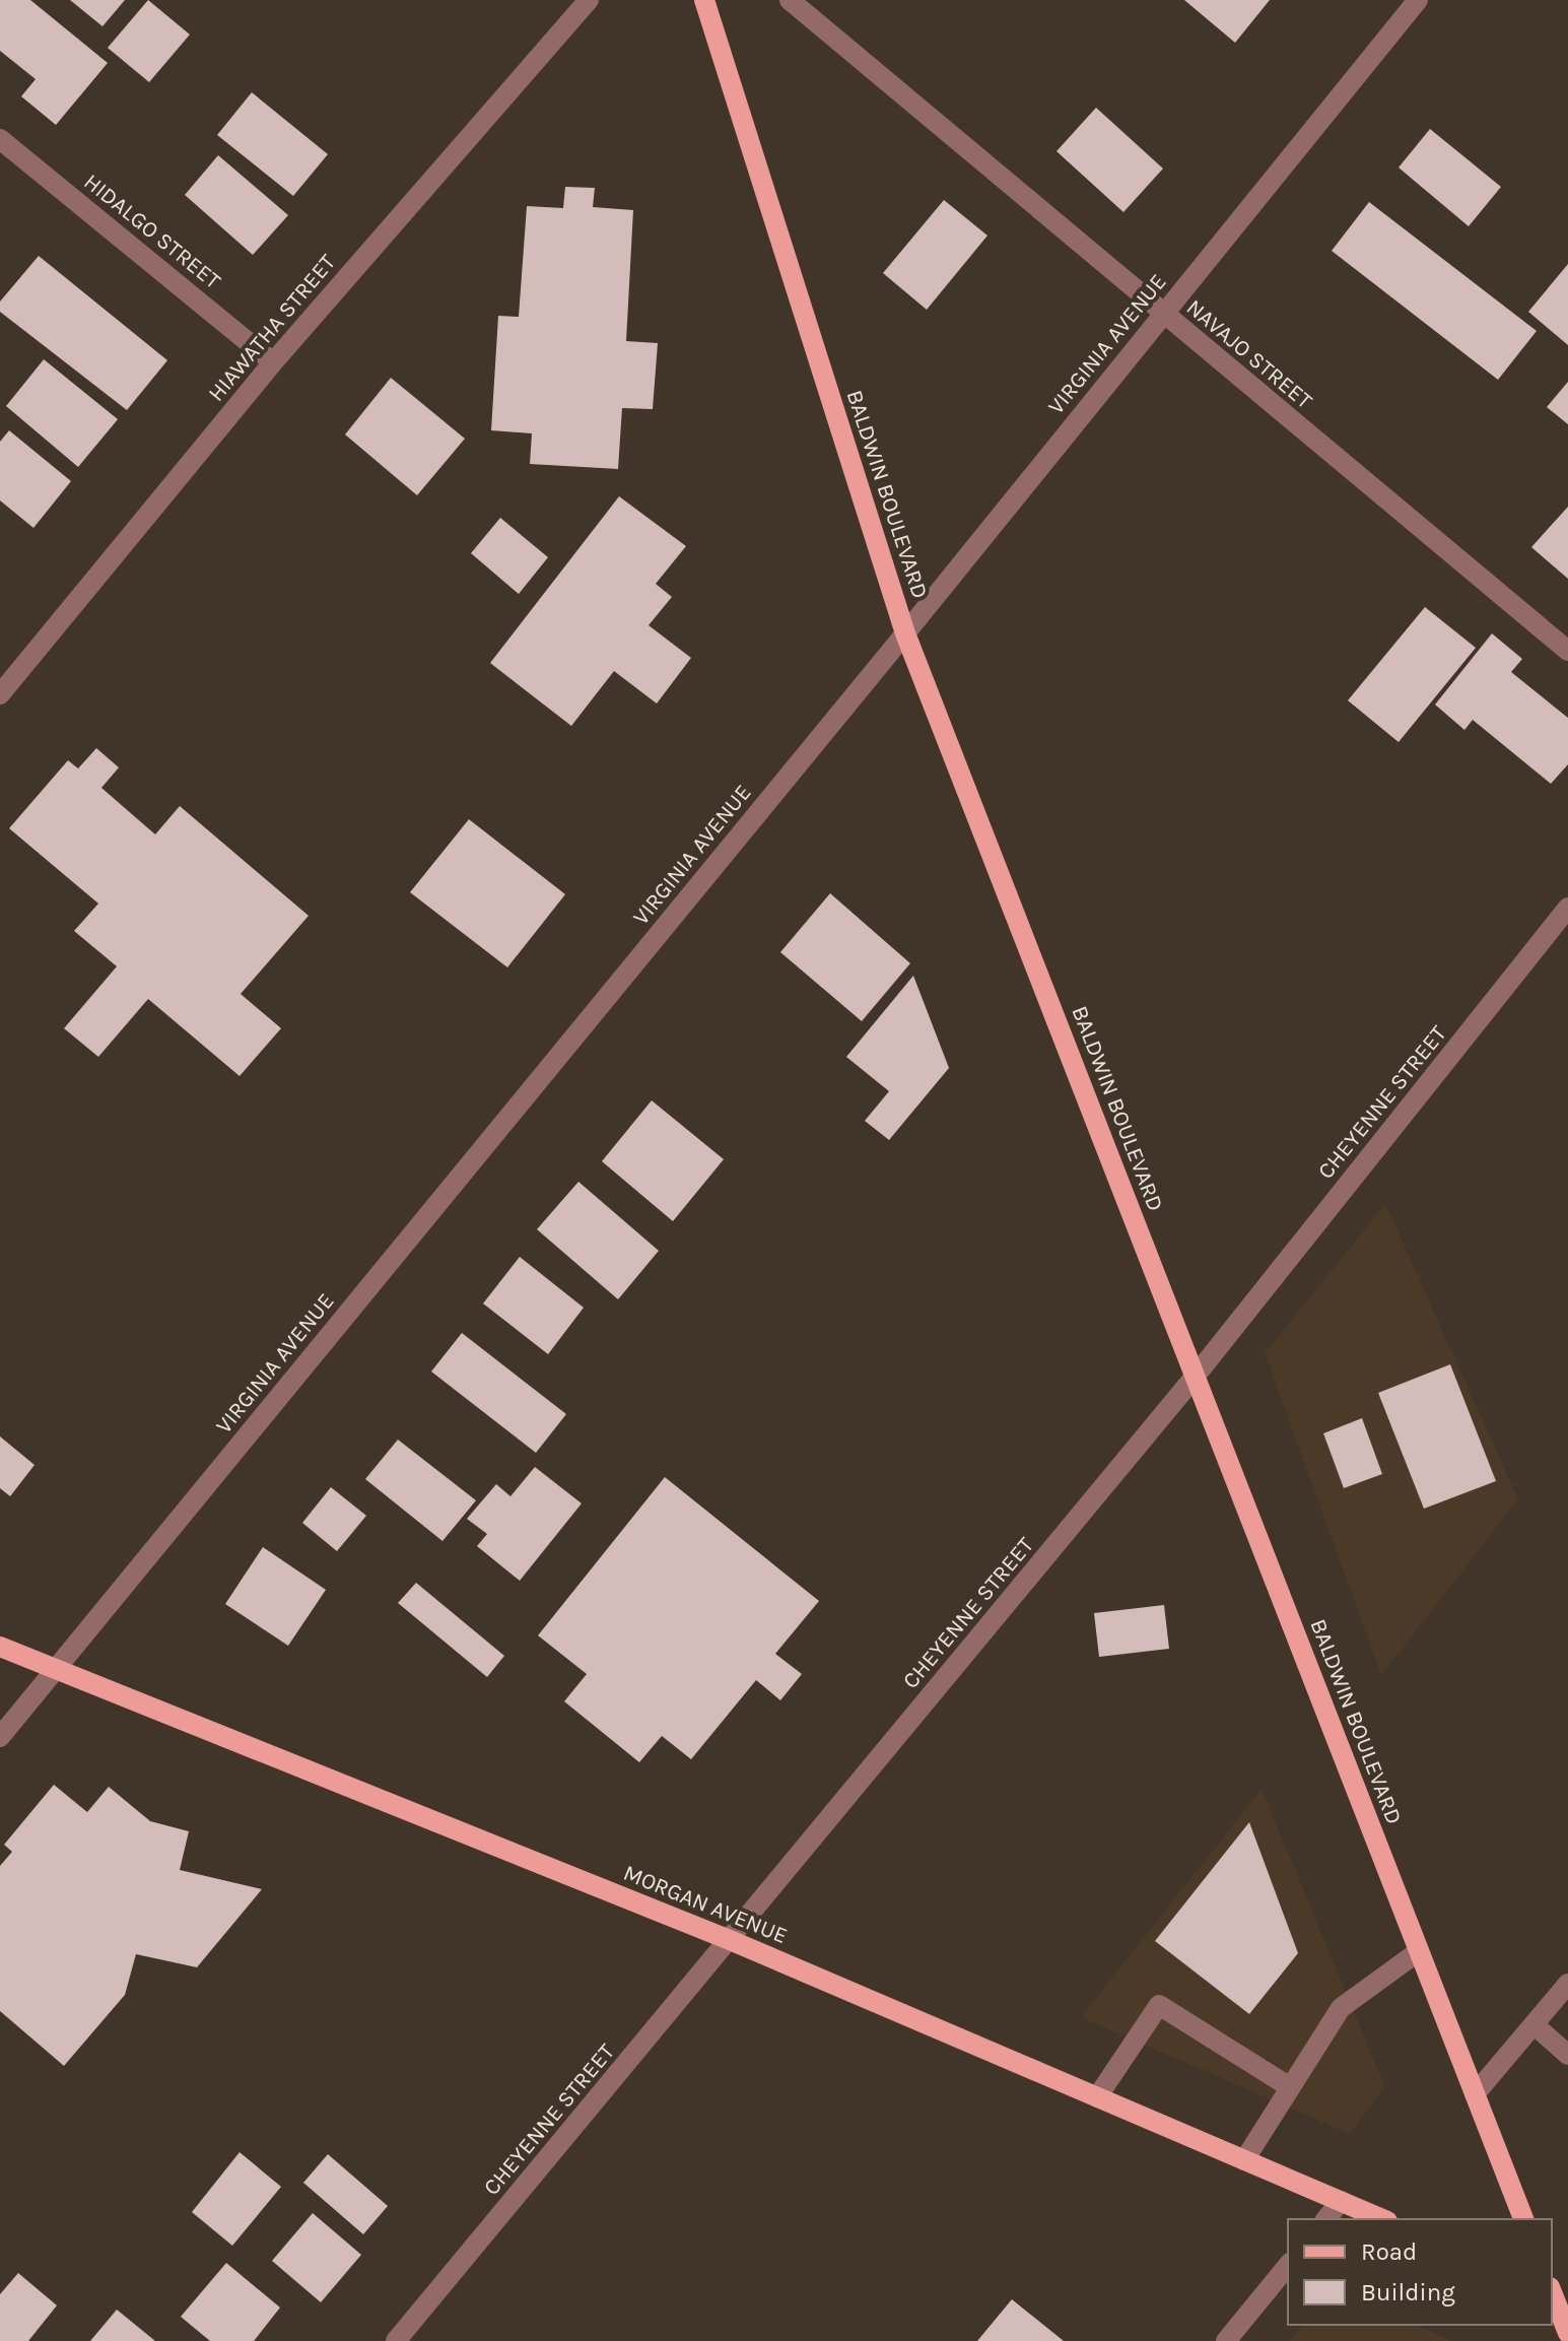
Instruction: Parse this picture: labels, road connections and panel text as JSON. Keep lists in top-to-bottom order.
{
  "streets": {
    "main road": ["BALDWIN BOULEVARD", "MORGAN AVENUE"],
    "street": [
      "HIDALGO STREET",
      "HIAWATHA STREET",
      "VIRGINIA AVENUE",
      "NAVAJO STREET",
      "CHEYENNE STREET"
    ]
  },
  "crossings": [
    ["HIDALGO STREET", "HIAWATHA STREET"],
    ["VIRGINIA AVENUE", "NAVAJO STREET"],
    ["VIRGINIA AVENUE", "BALDWIN BOULEVARD"],
    ["VIRGINIA AVENUE", "MORGAN AVENUE"],
    ["BALDWIN BOULEVARD", "CHEYENNE STREET"],
    ["CHEYENNE STREET", "MORGAN AVENUE"]
  ],
  "legend": ["Road", "Building"]
}
